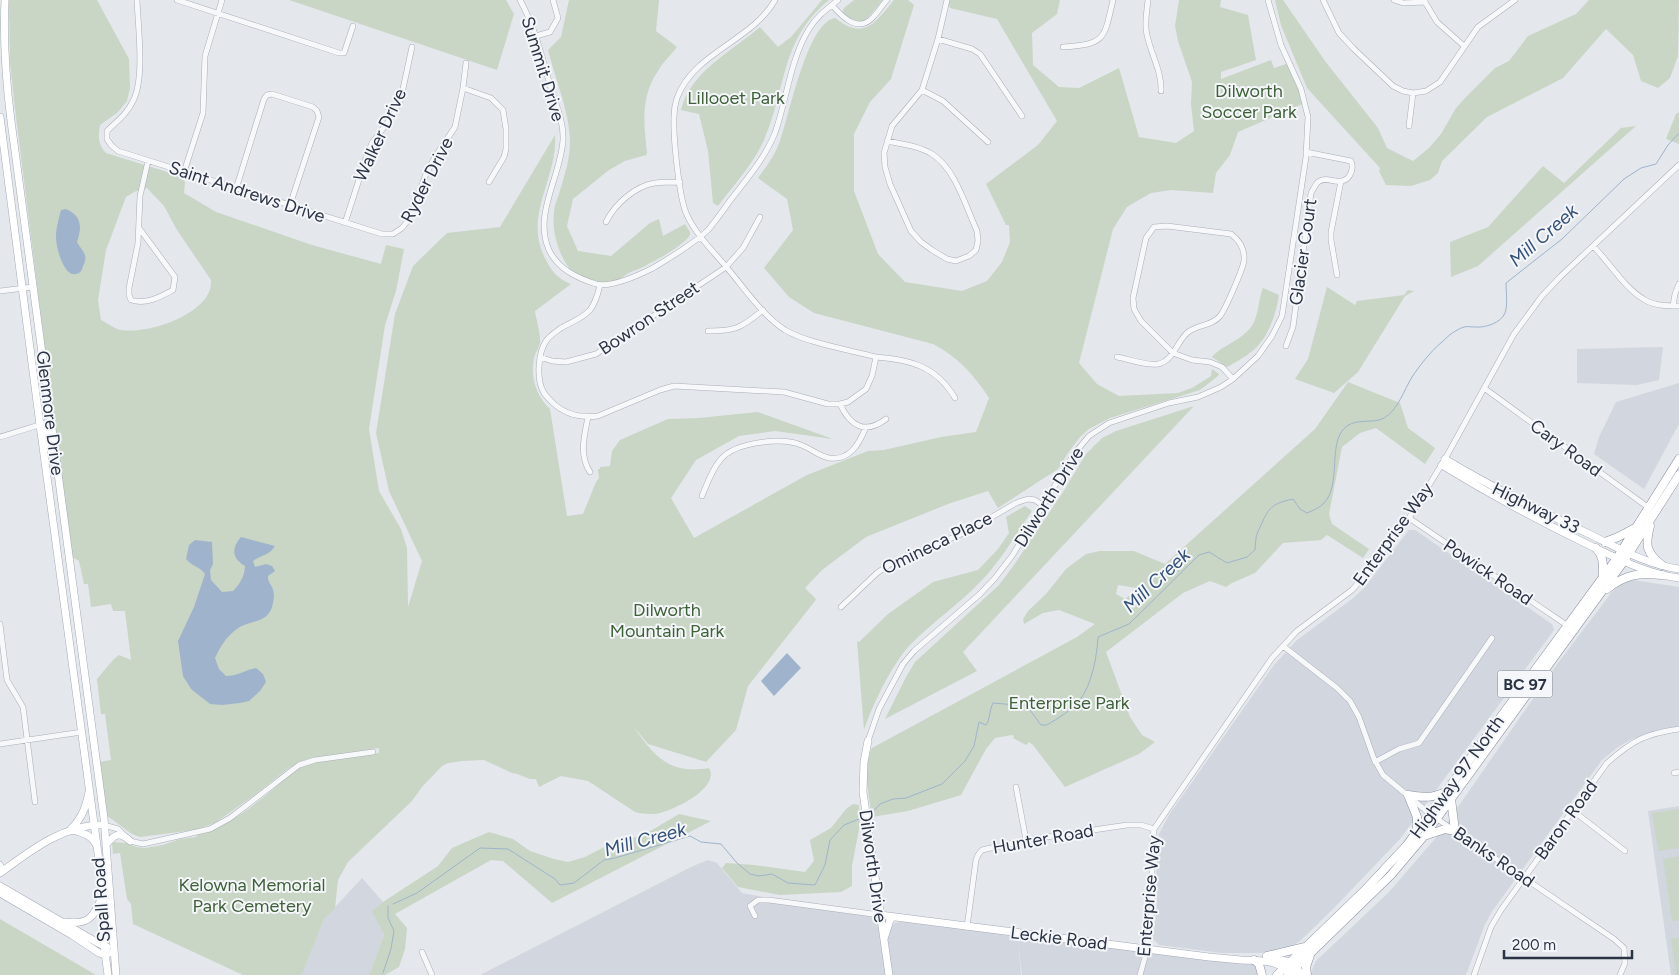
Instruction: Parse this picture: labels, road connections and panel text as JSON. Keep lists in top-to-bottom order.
{
  "streets": {
    "highway": ["BC 97", "Highway 97 North"],
    "main road": [
      "Glenmore Drive",
      "Dilworth Drive",
      "Highway 33",
      "Spall Road",
      "Leckie Road"
    ],
    "street": [
      "Summit Drive",
      "Walker Drive",
      "Ryder Drive",
      "Saint Andrews Drive",
      "Glacier Court",
      "Bowron Street",
      "Cary Road",
      "Enterprise Way",
      "Omineca Place",
      "Powick Road",
      "Baron Road",
      "Hunter Road",
      "Banks Road"
    ]
  },
  "crossings": [
    ["Walker Drive", "Saint Andrews Drive"],
    ["Ryder Drive", "Saint Andrews Drive"],
    ["Glacier Court", "Dilworth Drive"],
    ["Glenmore Drive", "Spall Road"],
    ["Cary Road", "Enterprise Way"],
    ["Cary Road", "Highway 97 North"],
    ["Dilworth Drive", "Omineca Place"],
    ["Dilworth Drive", "Leckie Road"],
    ["Highway 33", "Enterprise Way"],
    ["Highway 33", "Highway 97 North"],
    ["Enterprise Way", "Powick Road"],
    ["Enterprise Way", "Hunter Road"],
    ["Enterprise Way", "Banks Road"],
    ["Enterprise Way", "Leckie Road"],
    ["Powick Road", "Highway 97 North"],
    ["Highway 97 North", "Banks Road"],
    ["Highway 97 North", "Leckie Road"],
    ["Baron Road", "Banks Road"],
    ["Hunter Road", "Leckie Road"]
  ],
  "water": ["Mill Creek"],
  "parks": [
    "Dilworth Soccer Park",
    "Lillooet Park",
    "Dilworth Mountain Park",
    "Enterprise Park",
    "Kelowna Memorial Park Cemetery"
  ],
  "scale_bar": "200 m"
}
